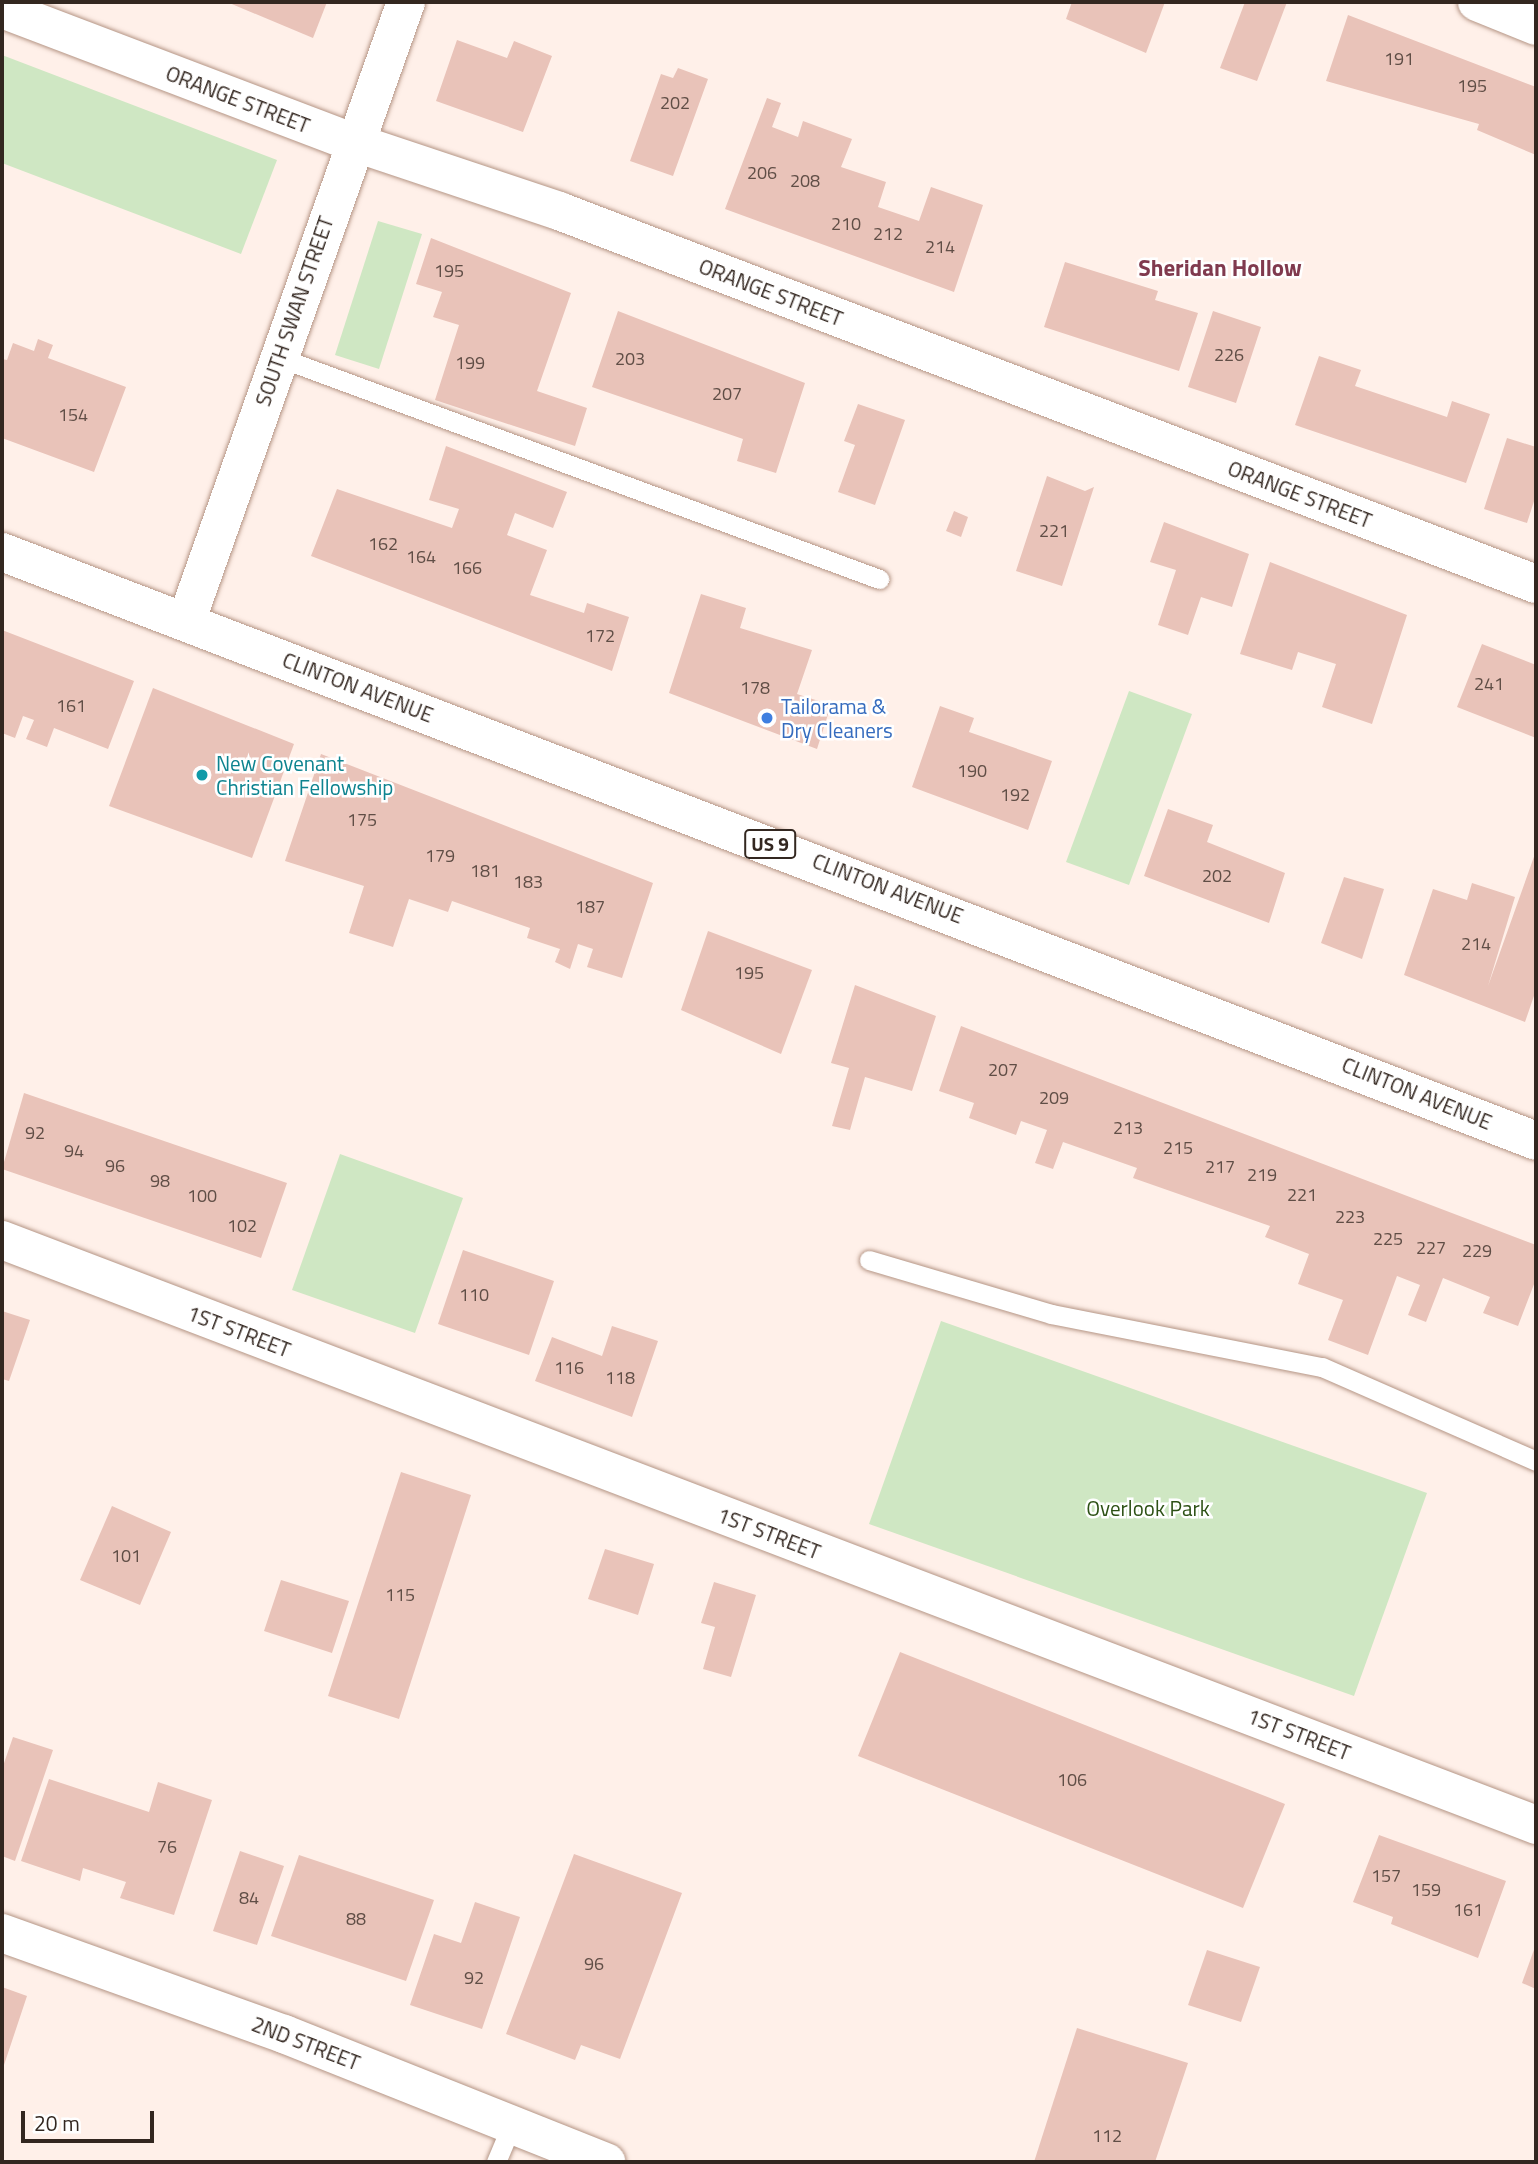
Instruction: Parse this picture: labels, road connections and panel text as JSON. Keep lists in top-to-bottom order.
{
  "streets": {
    "street": [
      "ORANGE STREET",
      "SOUTH SWAN STREET",
      "CLINTON AVENUE",
      "US 9",
      "1ST STREET",
      "2ND STREET"
    ]
  },
  "crossings": [
    ["ORANGE STREET", "SOUTH SWAN STREET"],
    ["SOUTH SWAN STREET", "CLINTON AVENUE"]
  ],
  "districts": ["Sheridan Hollow"],
  "parks": ["Overlook Park"],
  "places": ["Tailorama & Dry Cleaners", "New Covenant Christian Fellowship"],
  "house_numbers": [
    "191",
    "195",
    "202",
    "206",
    "208",
    "210",
    "212",
    "214",
    "195",
    "226",
    "203",
    "199",
    "207",
    "154",
    "221",
    "162",
    "164",
    "166",
    "172",
    "241",
    "178",
    "161",
    "190",
    "192",
    "175",
    "179",
    "181",
    "202",
    "183",
    "187",
    "214",
    "195",
    "207",
    "209",
    "213",
    "92",
    "215",
    "94",
    "96",
    "217",
    "219",
    "98",
    "221",
    "100",
    "223",
    "102",
    "225",
    "227",
    "229",
    "110",
    "116",
    "118",
    "101",
    "115",
    "106",
    "76",
    "157",
    "159",
    "84",
    "161",
    "88",
    "96",
    "92",
    "112"
  ],
  "scale_bar": "20 m"
}
